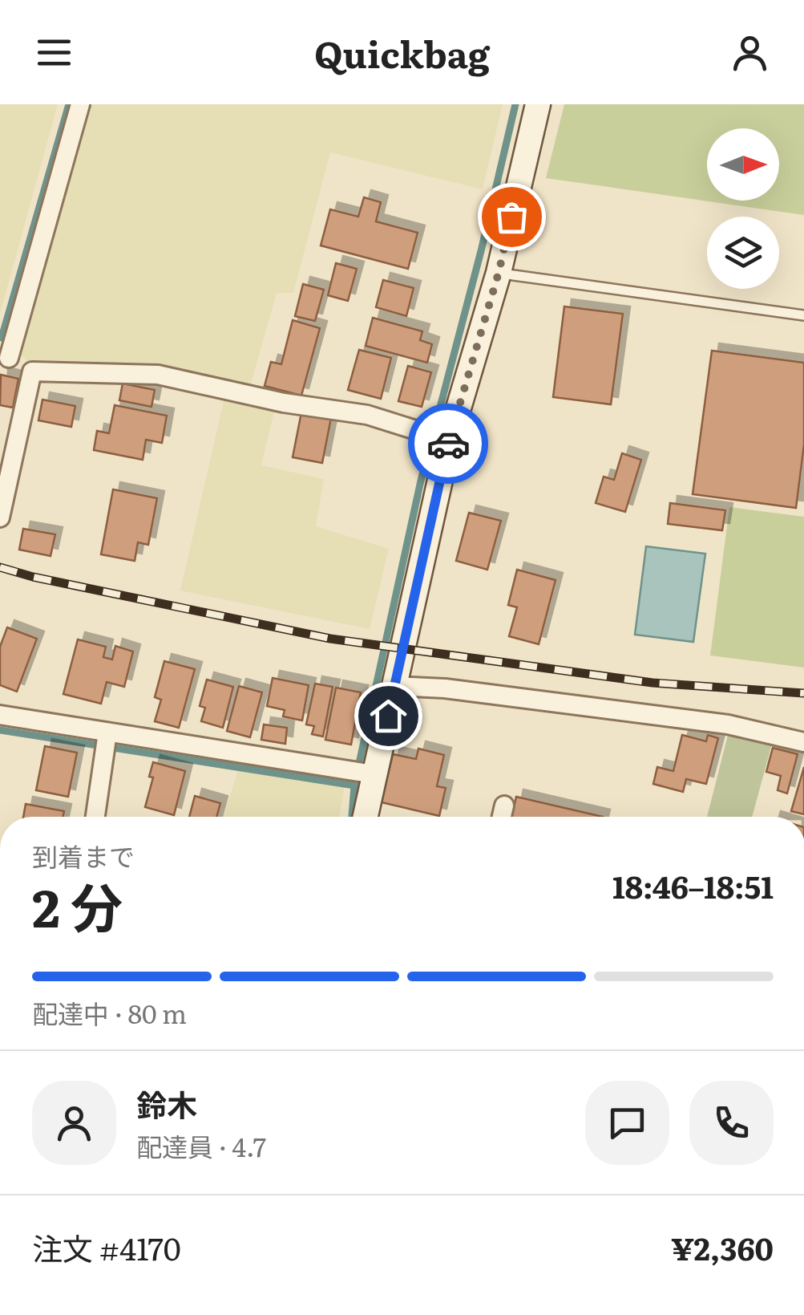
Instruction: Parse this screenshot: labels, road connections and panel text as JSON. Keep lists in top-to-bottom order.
{
  "north": "right",
  "page": {
    "header": "Quickbag",
    "heading": ["2 分", "到着まで", "18:46–18:51"],
    "panel": [
      "鈴木",
      "配達員 · 4.7",
      "注文 #4170",
      "¥2,360"
    ],
    "bar": "配達中 · 80 m"
  }
}
